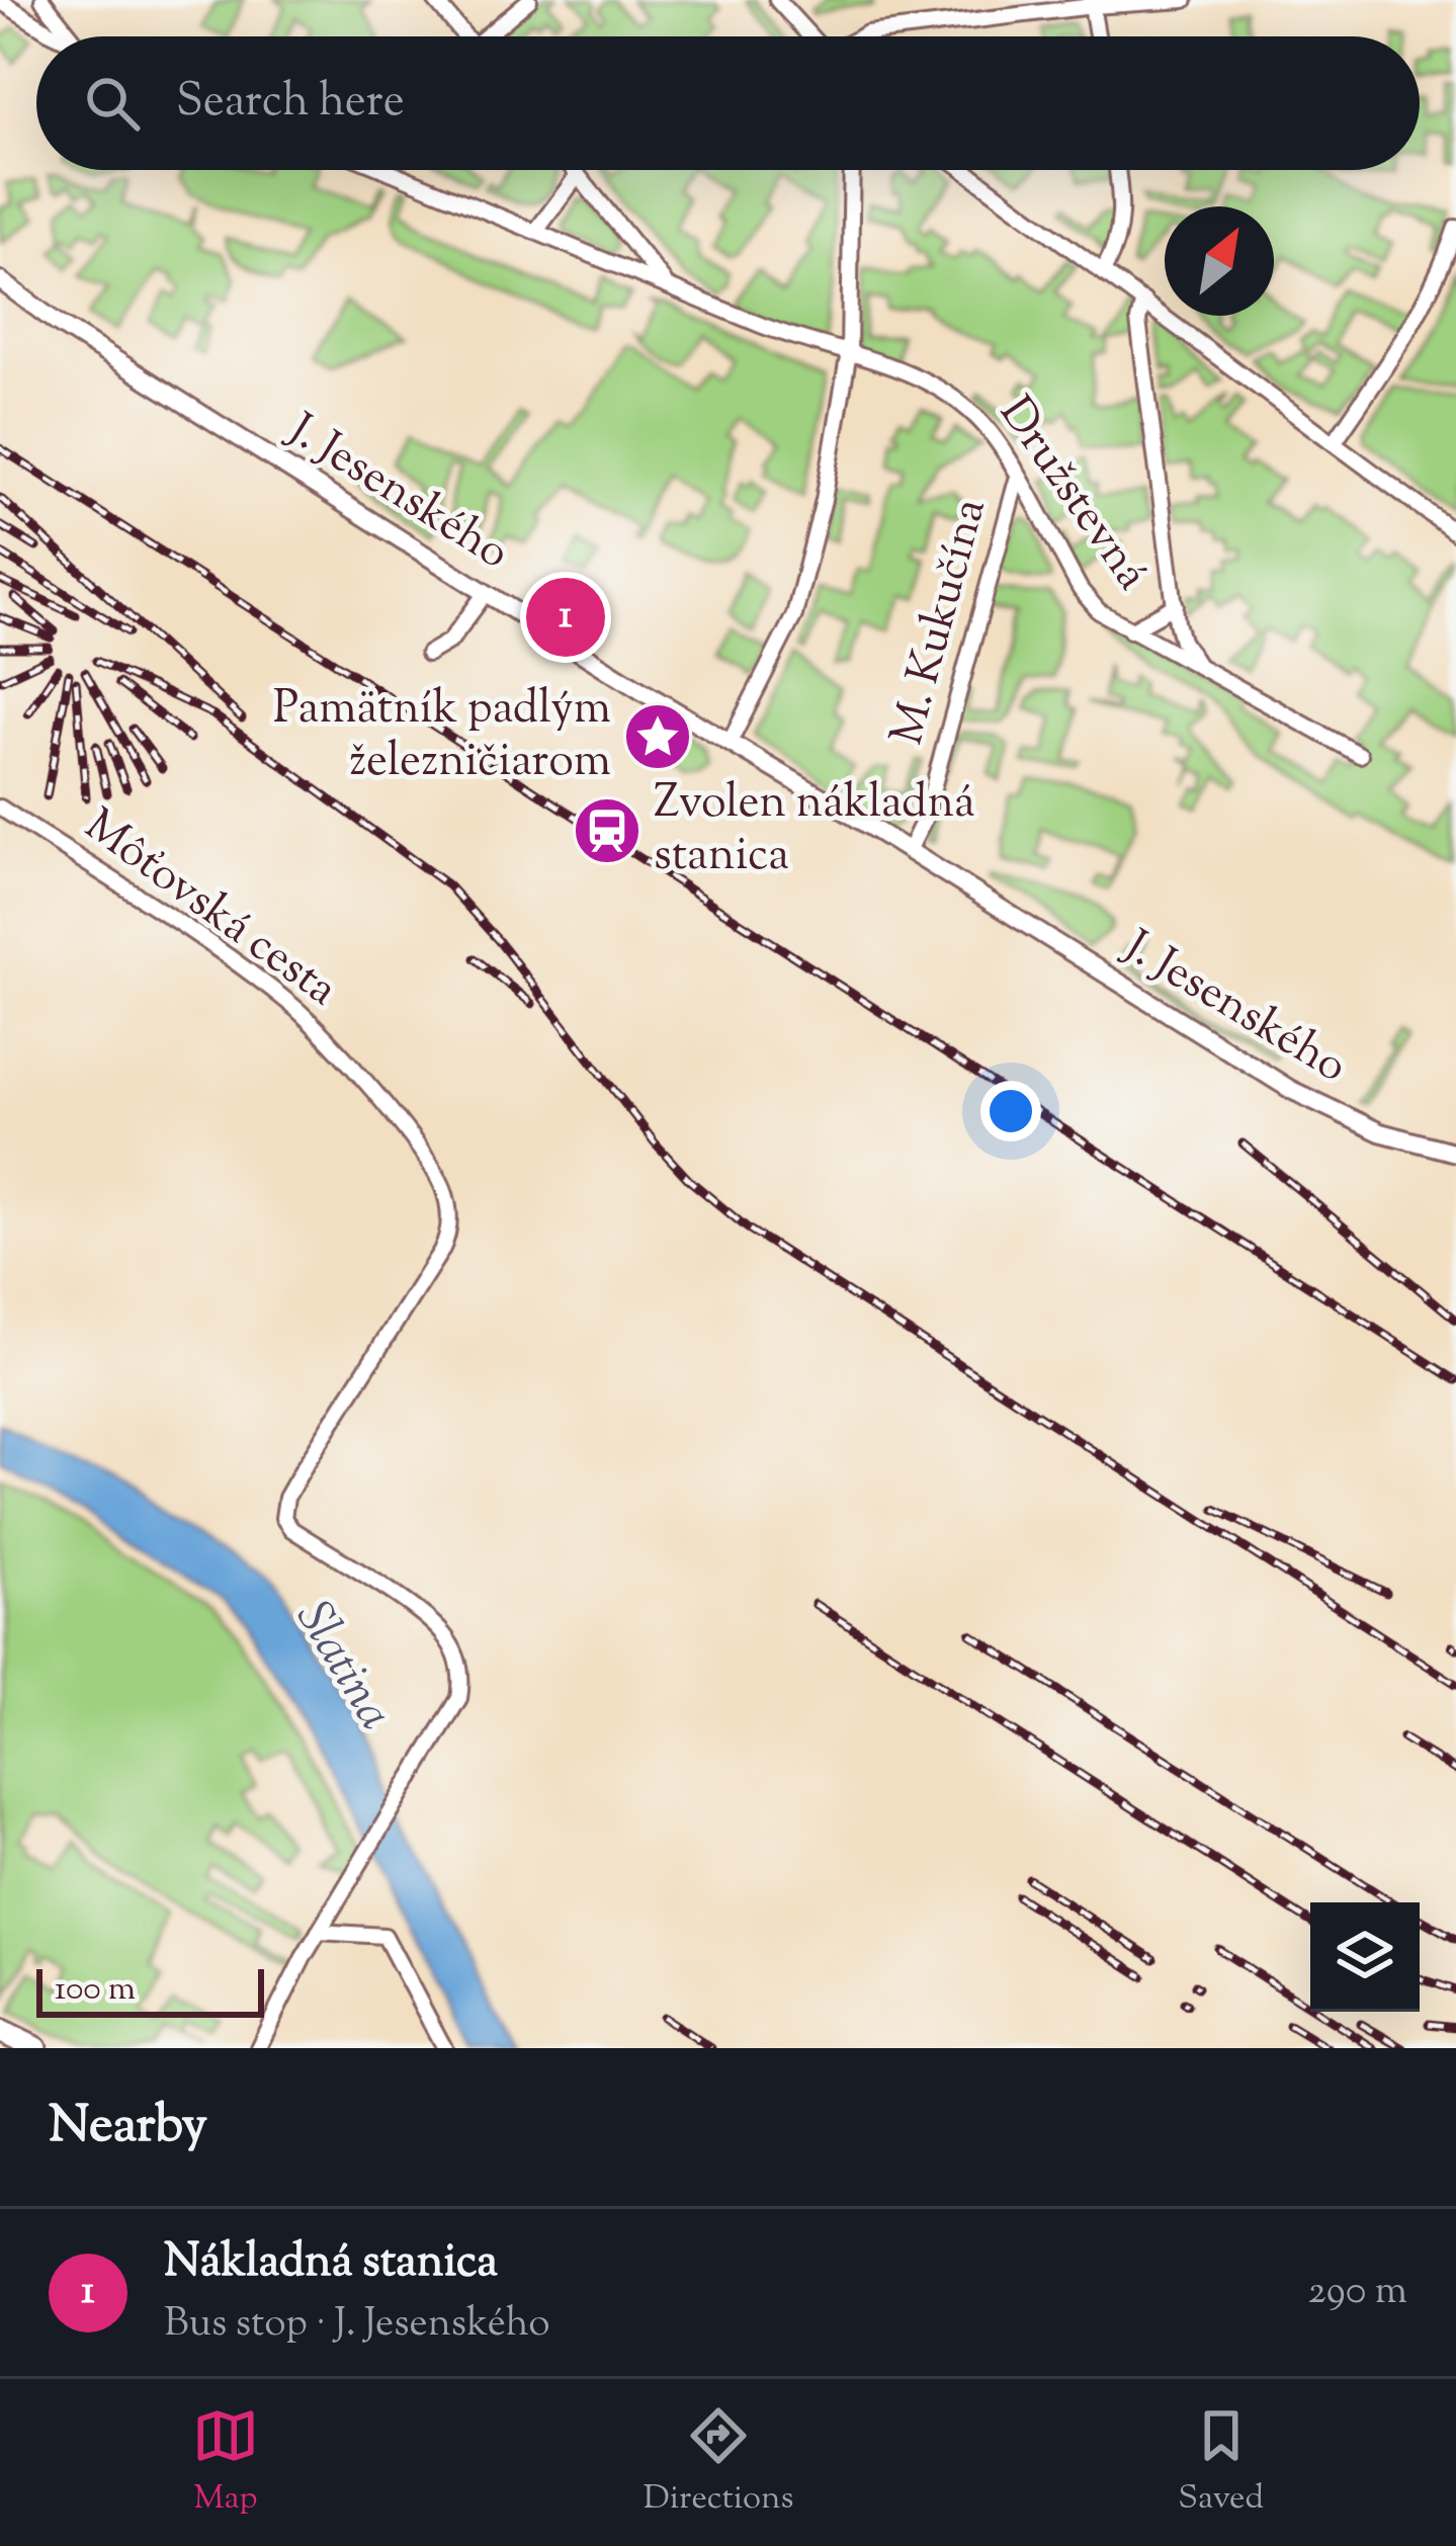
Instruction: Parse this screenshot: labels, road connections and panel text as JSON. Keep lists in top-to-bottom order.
{
  "streets": {
    "street": [
      "J. Jesenského",
      "Družstevná",
      "M. Kukučína",
      "Môťovská cesta"
    ]
  },
  "crossings": [
    ["J. Jesenského", "M. Kukučína"],
    ["Družstevná", "M. Kukučína"]
  ],
  "water": ["Slatina"],
  "places": {
    "place": ["Pamätník padlým železničiarom"],
    "station": ["Zvolen nákladná stanica"]
  },
  "scale_bar": "100 m",
  "north": "top right",
  "page": {
    "search": "Search here",
    "pins": "1",
    "scale": "100 m",
    "heading": "Nearby",
    "list": [
      {
        "mark": "1",
        "name": "Nákladná stanica",
        "note": "Bus stop · J. Jesenského",
        "value": "290 m"
      }
    ],
    "nav": ["Map", "Directions", "Saved"]
  }
}
